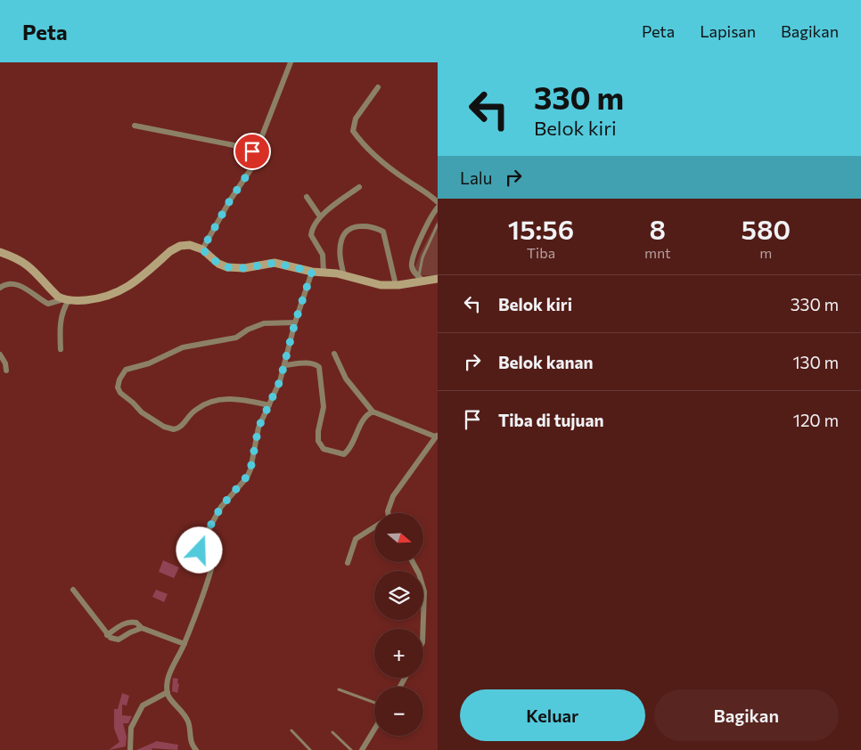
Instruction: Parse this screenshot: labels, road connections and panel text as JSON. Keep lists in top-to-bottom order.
{
  "north": "right",
  "page": {
    "header": "Peta",
    "nav": ["Peta", "Lapisan", "Bagikan"],
    "turn": ["330 m", "Belok kiri"],
    "then": "Lalu",
    "eta": [
      "15:56",
      "Tiba",
      "8",
      "mnt",
      "580",
      "m"
    ],
    "list": [
      {
        "name": "Belok kiri",
        "value": "330 m"
      },
      {
        "name": "Belok kanan",
        "value": "130 m"
      },
      {
        "name": "Tiba di tujuan",
        "value": "120 m"
      }
    ],
    "map_buttons": ["+", "−"],
    "buttons": ["Keluar", "Bagikan"]
  }
}
